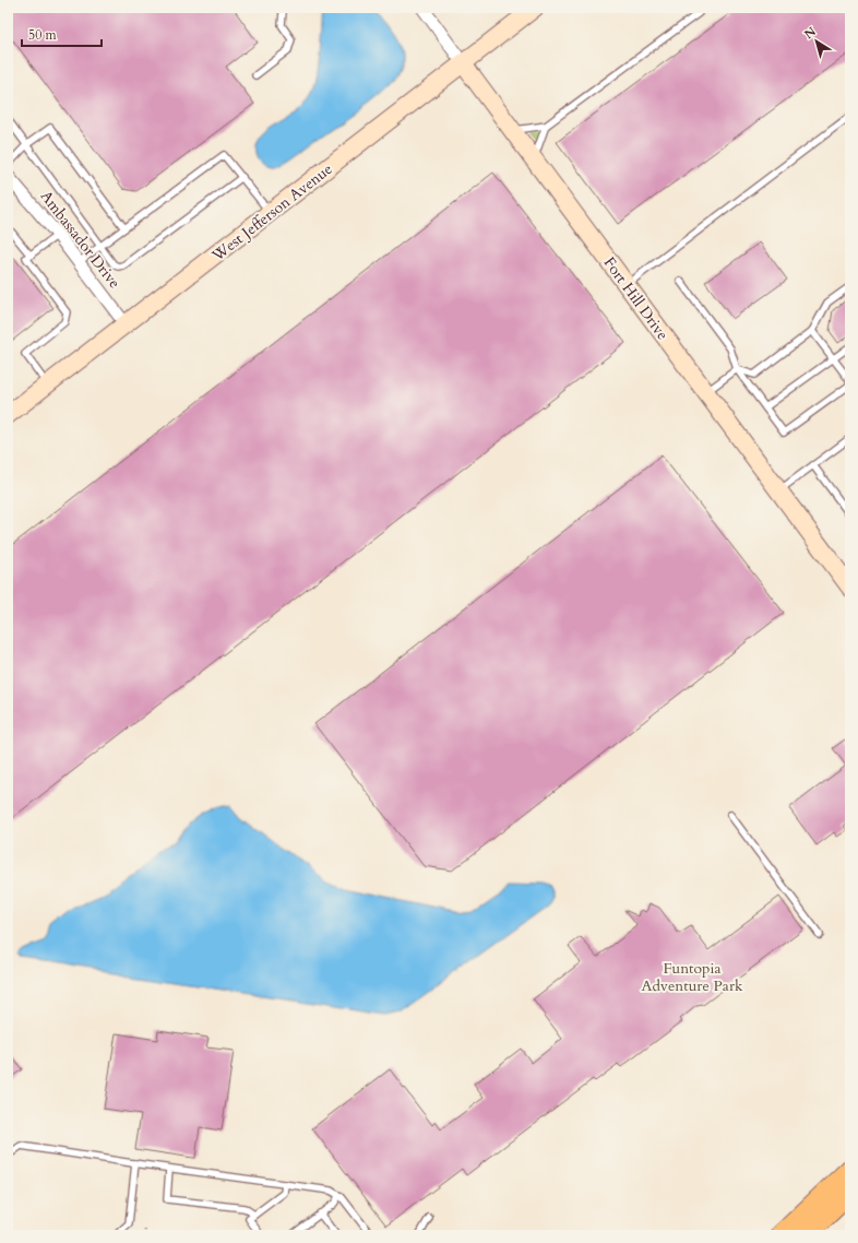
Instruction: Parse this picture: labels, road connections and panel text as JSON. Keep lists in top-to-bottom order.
{
  "streets": {
    "street": ["West Jefferson Avenue", "Ambassador Drive", "Fort Hill Drive"]
  },
  "crossings": [
    ["West Jefferson Avenue", "Ambassador Drive"],
    ["West Jefferson Avenue", "Fort Hill Drive"]
  ],
  "parks": ["Funtopia Adventure Park"],
  "scale_bar": "50 m",
  "north": "top left"
}
